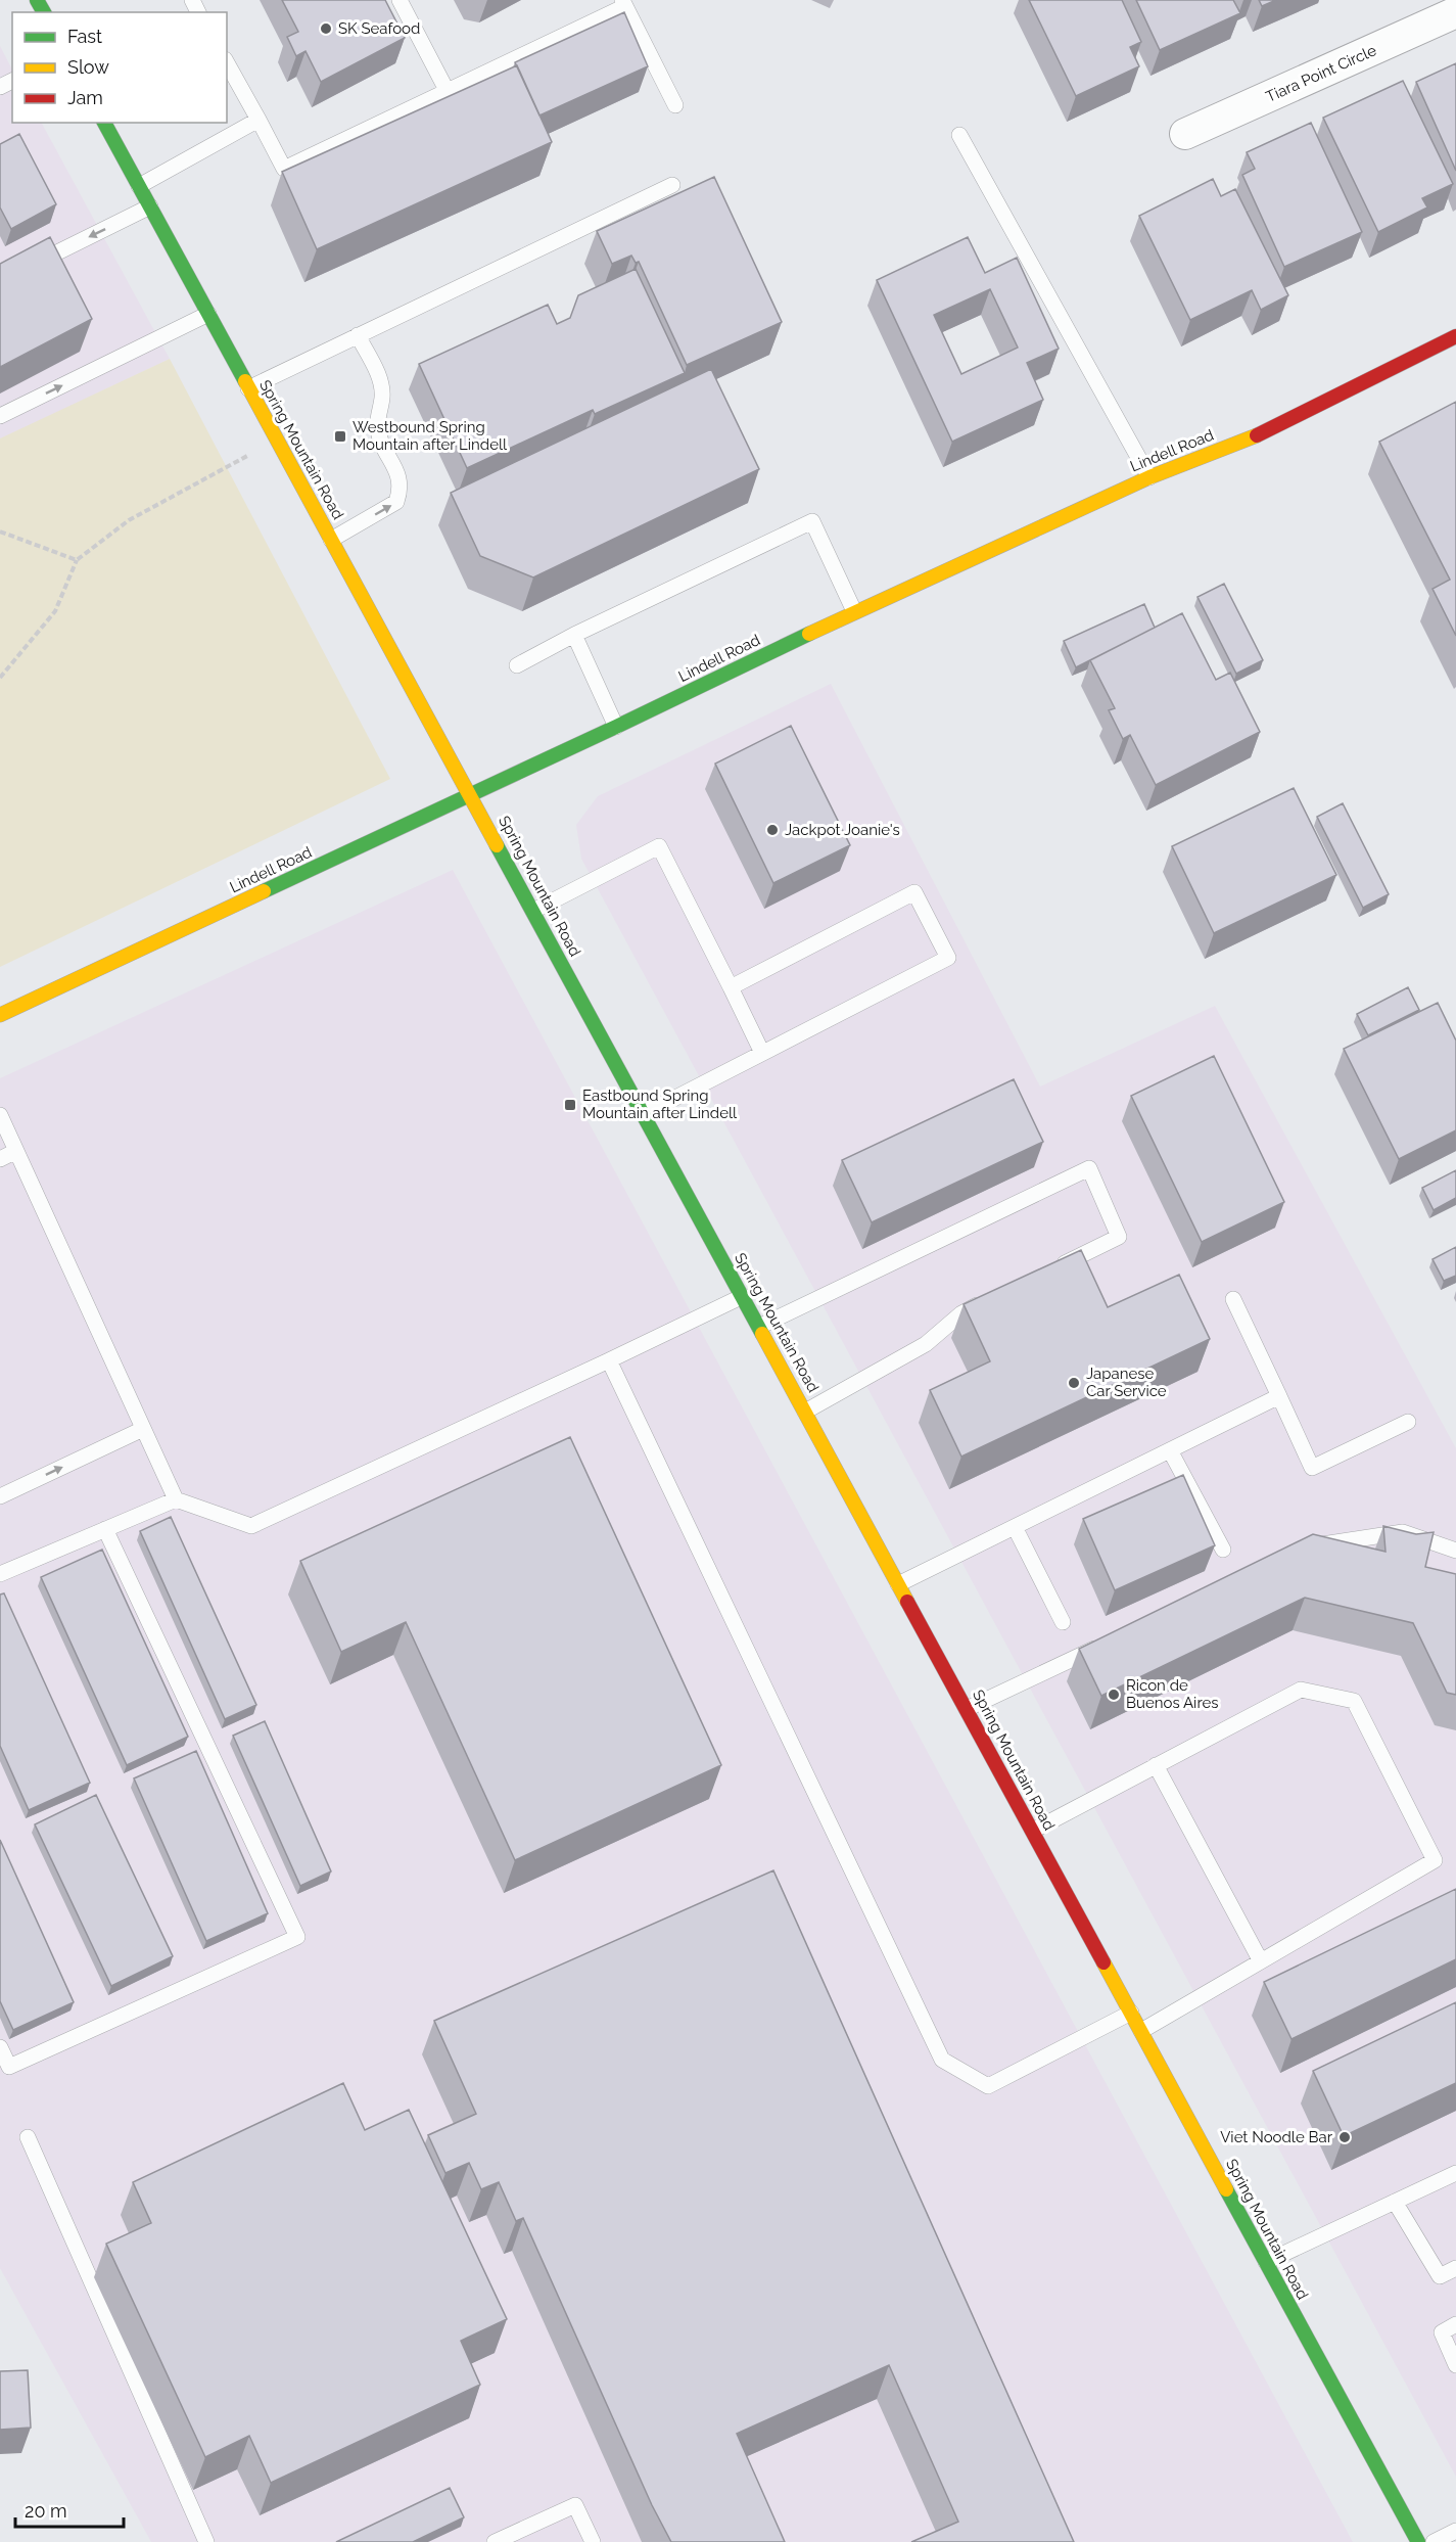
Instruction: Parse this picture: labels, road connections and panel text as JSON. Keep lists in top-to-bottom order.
{
  "streets": {
    "main road": ["Spring Mountain Road", "Lindell Road"],
    "street": ["Tiara Point Circle"]
  },
  "crossings": [
    ["Spring Mountain Road", "Lindell Road"]
  ],
  "places": {
    "other": [
      "SK Seafood",
      "Jackpot Joanie's",
      "Japanese Car Service",
      "Ricon de Buenos Aires",
      "Viet Noodle Bar"
    ],
    "transit": ["Westbound Spring Mountain after Lindell", "Eastbound Spring Mountain after Lindell"]
  },
  "legend": ["Fast", "Slow", "Jam"],
  "scale_bar": "20 m"
}
